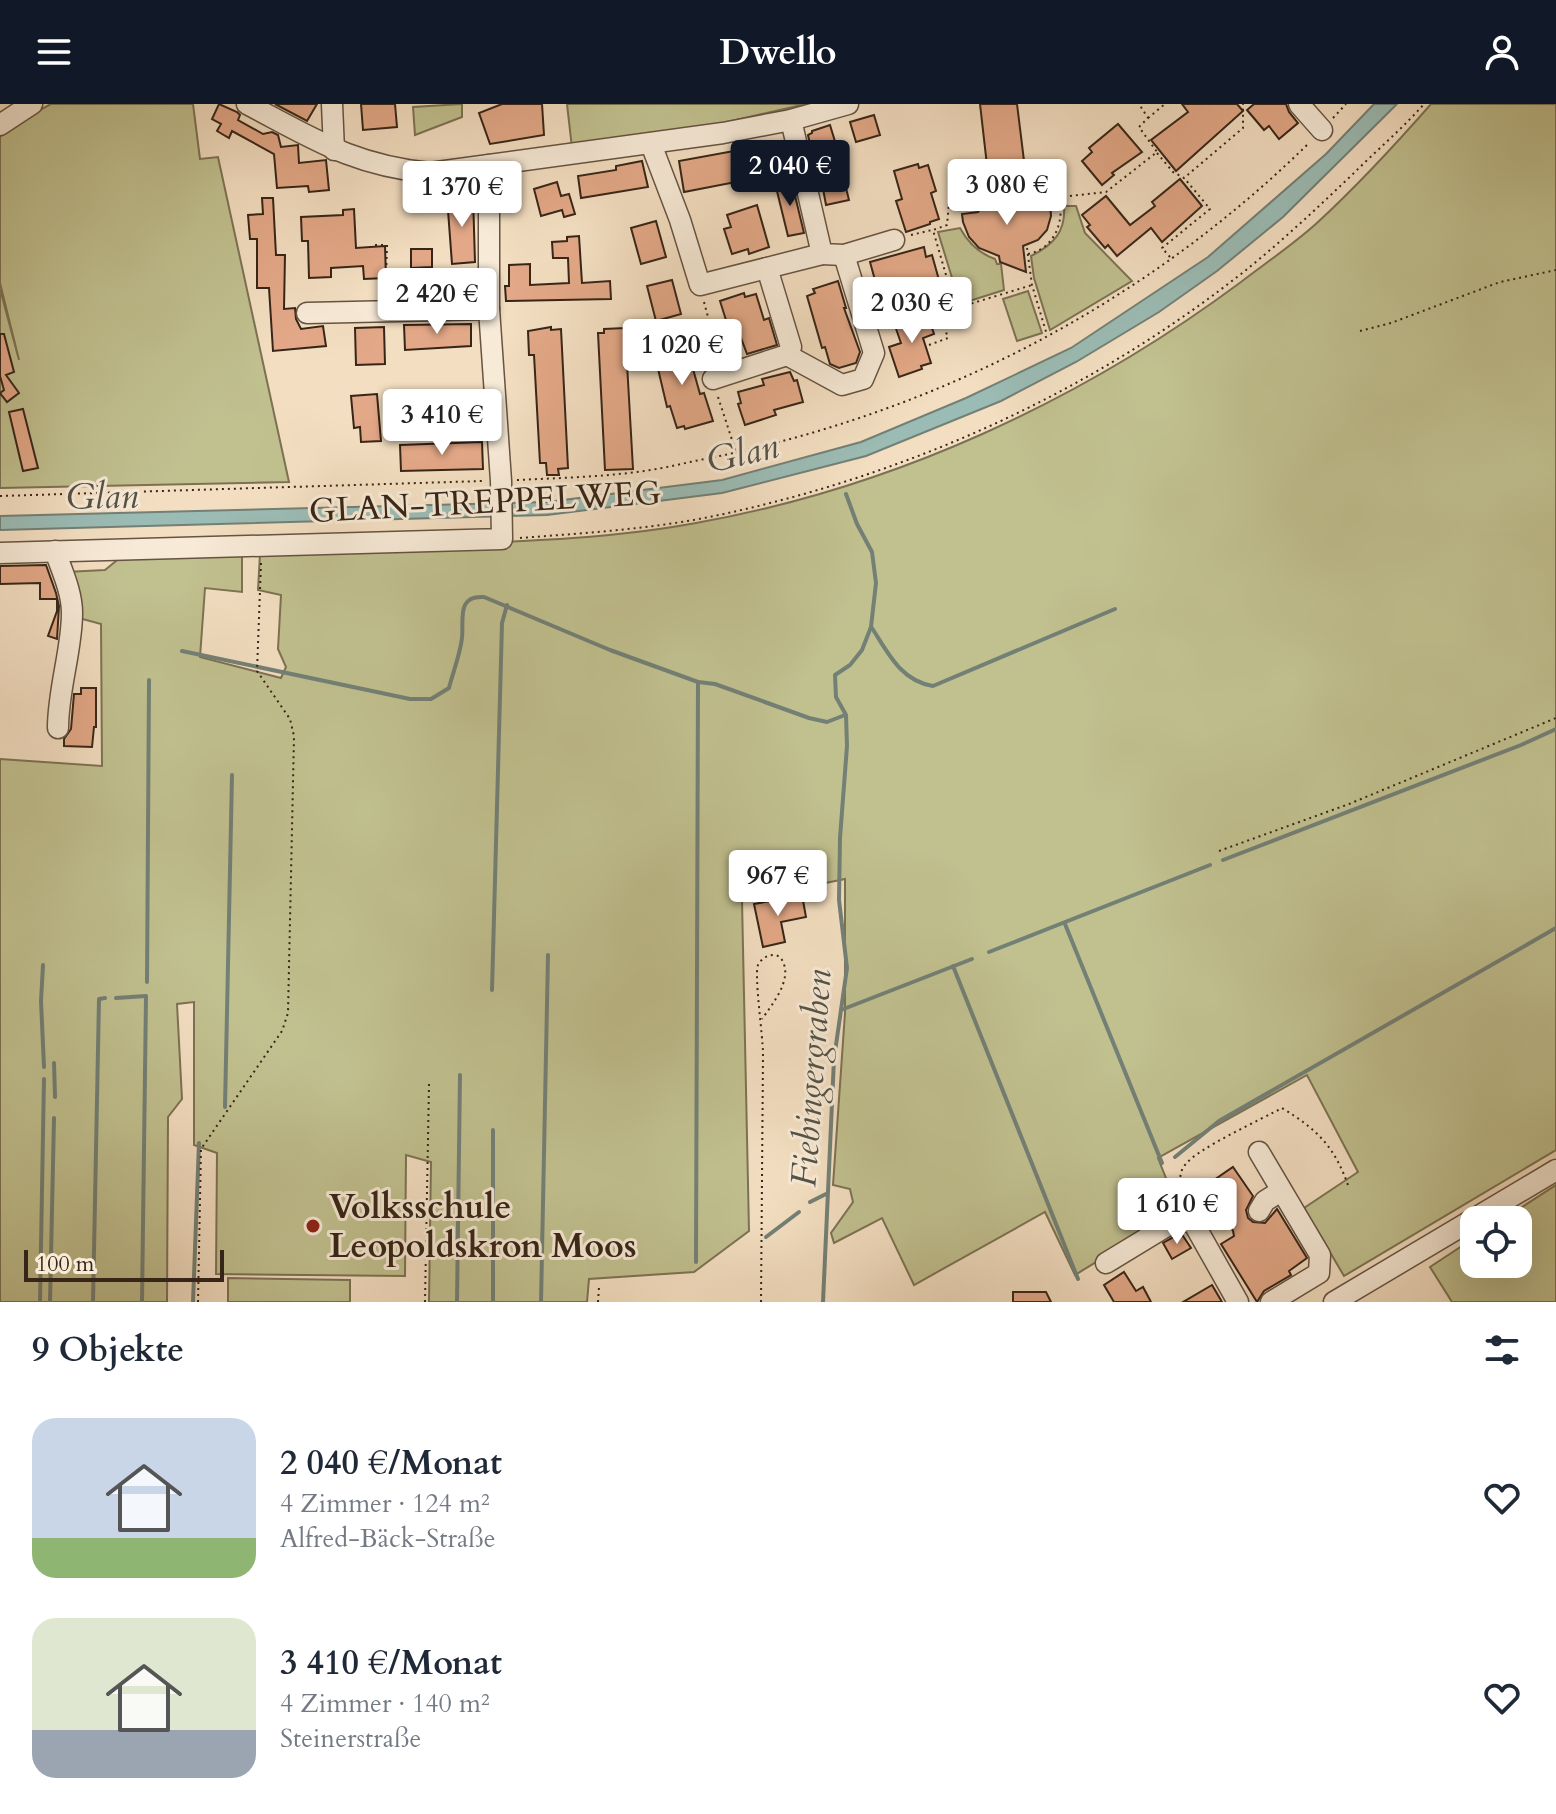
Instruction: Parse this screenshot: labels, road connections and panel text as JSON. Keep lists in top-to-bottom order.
{
  "streets": {
    "street": ["GLAN-TREPPELWEG"]
  },
  "water": ["Glan", "Fiebingergraben"],
  "places": ["Volksschule Leopoldskron Moos"],
  "scale_bar": "100 m",
  "page": {
    "header": "Dwello",
    "price": [
      "2 040 €",
      "3 080 €",
      "1 370 €",
      "2 420 €",
      "2 030 €",
      "1 020 €",
      "3 410 €",
      "967 €",
      "1 610 €"
    ],
    "scale": "100 m",
    "heading": "9 Objekte",
    "list": [
      {
        "name": "2 040 €/Monat",
        "note": "4 Zimmer · 124 m² · Alfred-Bäck-Straße"
      },
      {
        "name": "3 410 €/Monat",
        "note": "4 Zimmer · 140 m² · Steinerstraße"
      }
    ]
  }
}
